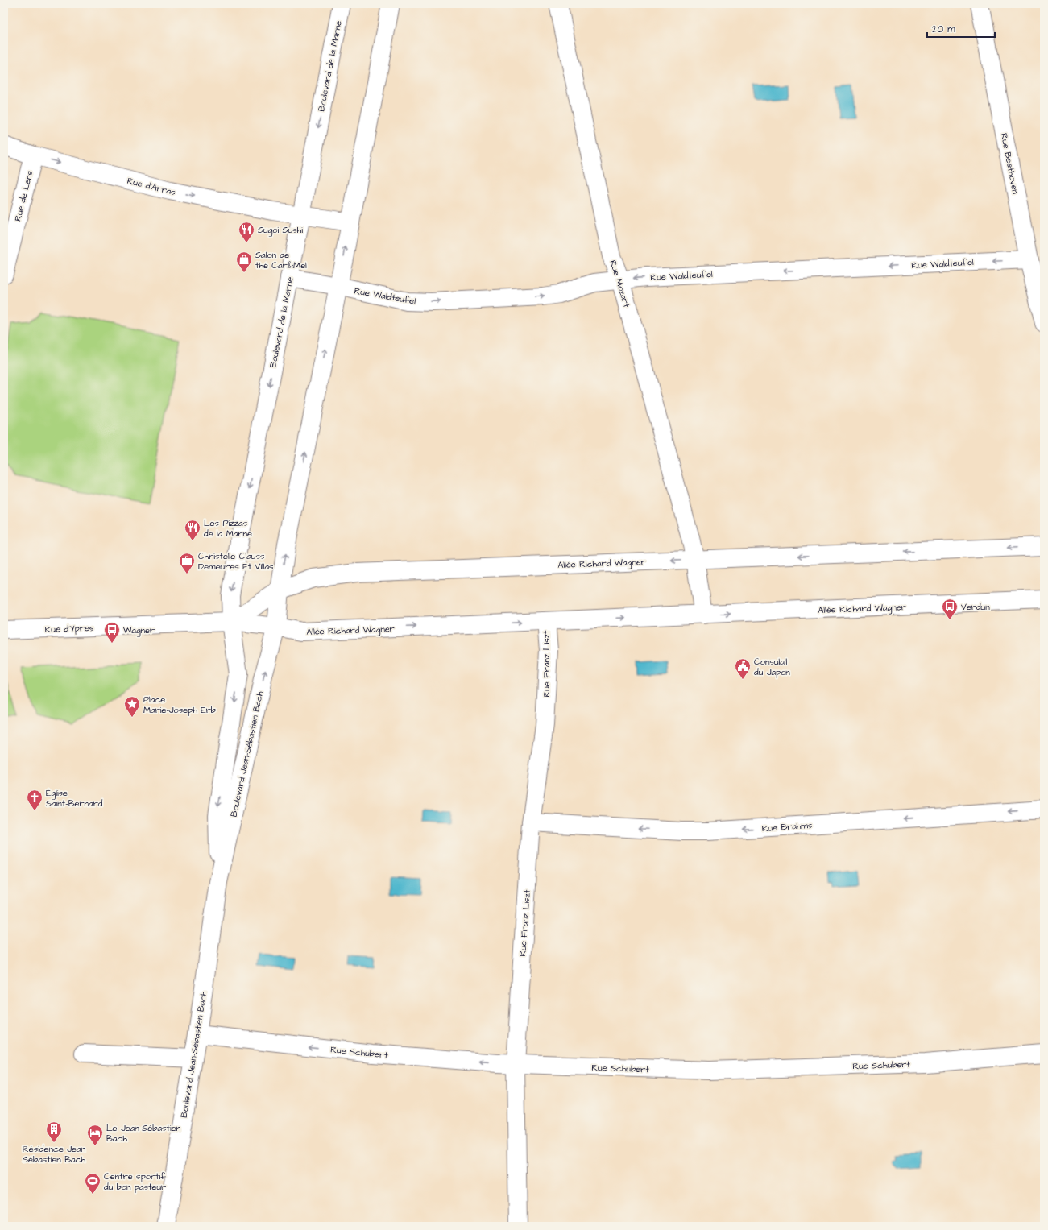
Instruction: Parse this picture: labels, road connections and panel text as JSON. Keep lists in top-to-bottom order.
{
  "streets": {
    "street": [
      "Boulevard de la Marne",
      "Rue Beethoven",
      "Rue d'Arras",
      "Rue de Lens",
      "Rue Waldteufel",
      "Rue Mozart",
      "Allée Richard Wagner",
      "Rue d'Ypres",
      "Rue Franz Liszt",
      "Boulevard Jean-Sébastien Bach",
      "Rue Brahms",
      "Rue Schubert"
    ]
  },
  "crossings": [
    ["Boulevard de la Marne", "Rue d'Arras"],
    ["Boulevard de la Marne", "Rue Waldteufel"],
    ["Boulevard de la Marne", "Allée Richard Wagner"],
    ["Boulevard de la Marne", "Rue d'Ypres"],
    ["Boulevard de la Marne", "Boulevard Jean-Sébastien Bach"],
    ["Rue Beethoven", "Rue Waldteufel"],
    ["Rue d'Arras", "Rue de Lens"],
    ["Rue Waldteufel", "Rue Mozart"],
    ["Rue Mozart", "Allée Richard Wagner"],
    ["Allée Richard Wagner", "Rue d'Ypres"],
    ["Allée Richard Wagner", "Rue Franz Liszt"],
    ["Allée Richard Wagner", "Boulevard Jean-Sébastien Bach"],
    ["Rue d'Ypres", "Boulevard Jean-Sébastien Bach"],
    ["Rue Franz Liszt", "Rue Brahms"],
    ["Rue Franz Liszt", "Rue Schubert"],
    ["Boulevard Jean-Sébastien Bach", "Rue Schubert"]
  ],
  "one_way": ["Rue d'Arras", "Rue Brahms", "Rue Schubert"],
  "places": {
    "restaurant": ["Sugoi Sushi", "Les Pizzas de la Marne"],
    "shop": ["Salon de thé Car&Mel"],
    "office": ["Christelle Clauss Demeures Et Villas"],
    "bus stop": ["Verdun", "Wagner"],
    "public building": ["Consulat du Japon"],
    "place": ["Place Marie-Joseph Erb"],
    "church": ["Église Saint-Bernard"],
    "building": ["Résidence Jean Sébastien Bach"],
    "hotel": ["Le Jean-Sébastien Bach"],
    "sports": ["Centre sportif du bon pasteur"]
  },
  "scale_bar": "20 m"
}
